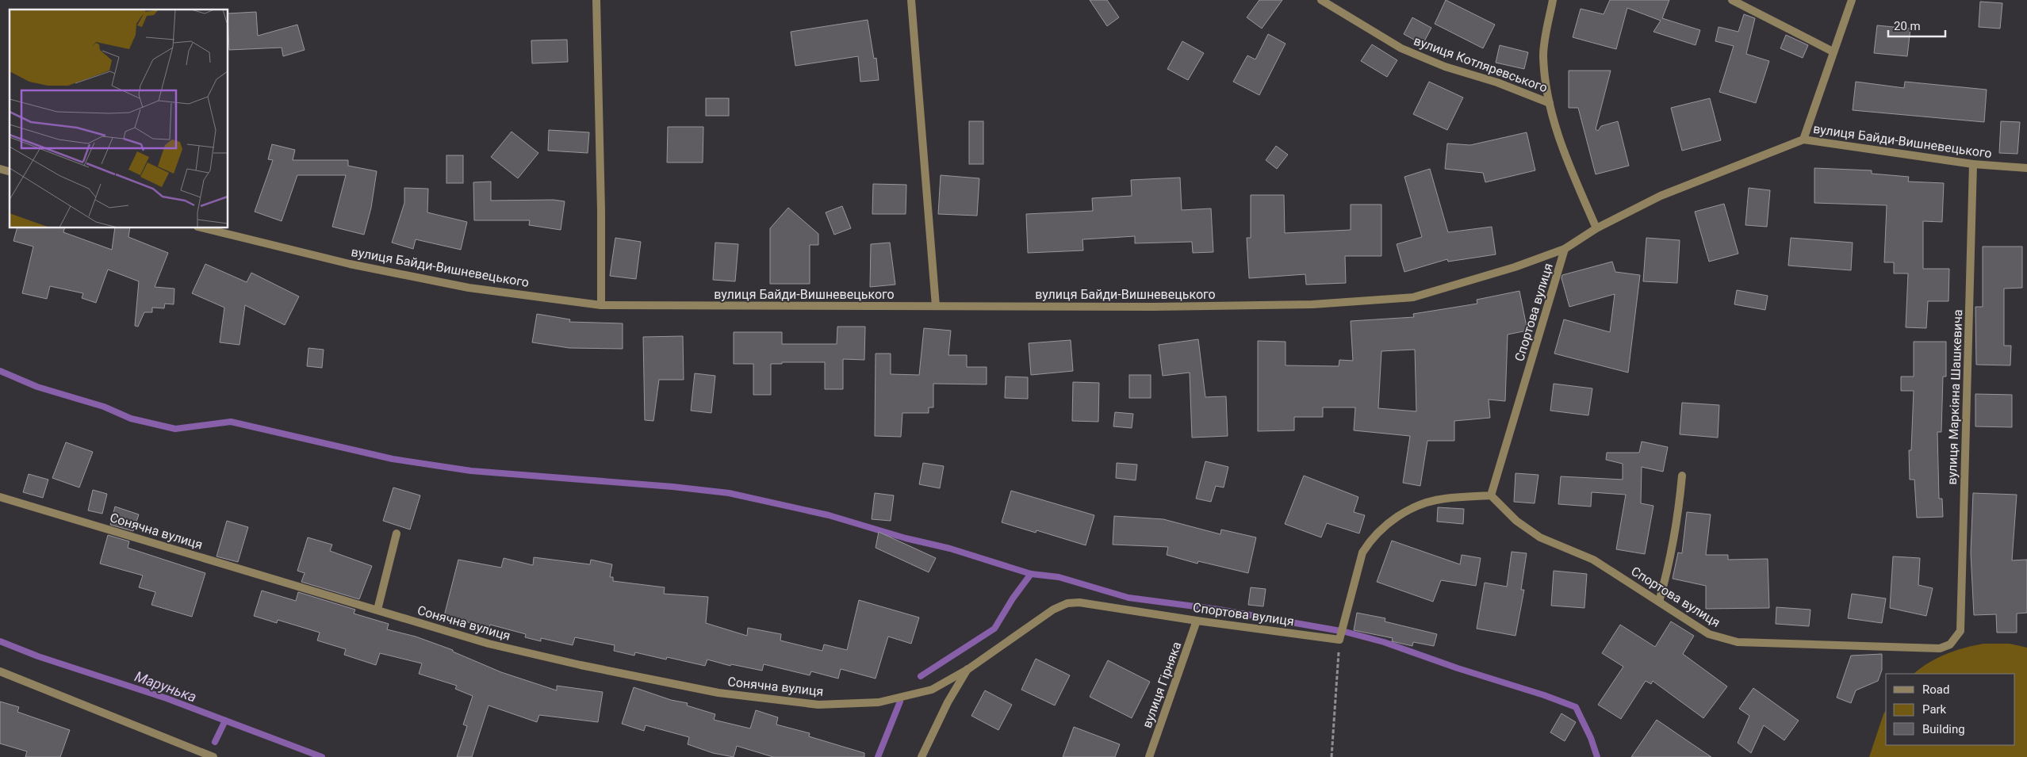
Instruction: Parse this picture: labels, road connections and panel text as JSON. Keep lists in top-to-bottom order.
{
  "streets": {
    "street": [
      "вулиця Котляревського",
      "вулиця Байди-Вишневецького",
      "Спортова вулиця",
      "вулиця Маркіяна Шашкевича",
      "Сонячна вулиця",
      "вулиця Гірняка"
    ]
  },
  "crossings": [
    ["вулиця Байди-Вишневецького", "Спортова вулиця"],
    ["вулиця Байди-Вишневецького", "вулиця Маркіяна Шашкевича"],
    ["Спортова вулиця", "вулиця Маркіяна Шашкевича"],
    ["Спортова вулиця", "Сонячна вулиця"],
    ["Спортова вулиця", "вулиця Гірняка"]
  ],
  "water": ["Марунька"],
  "legend": ["Road", "Park", "Building"],
  "scale_bar": "20 m"
}
